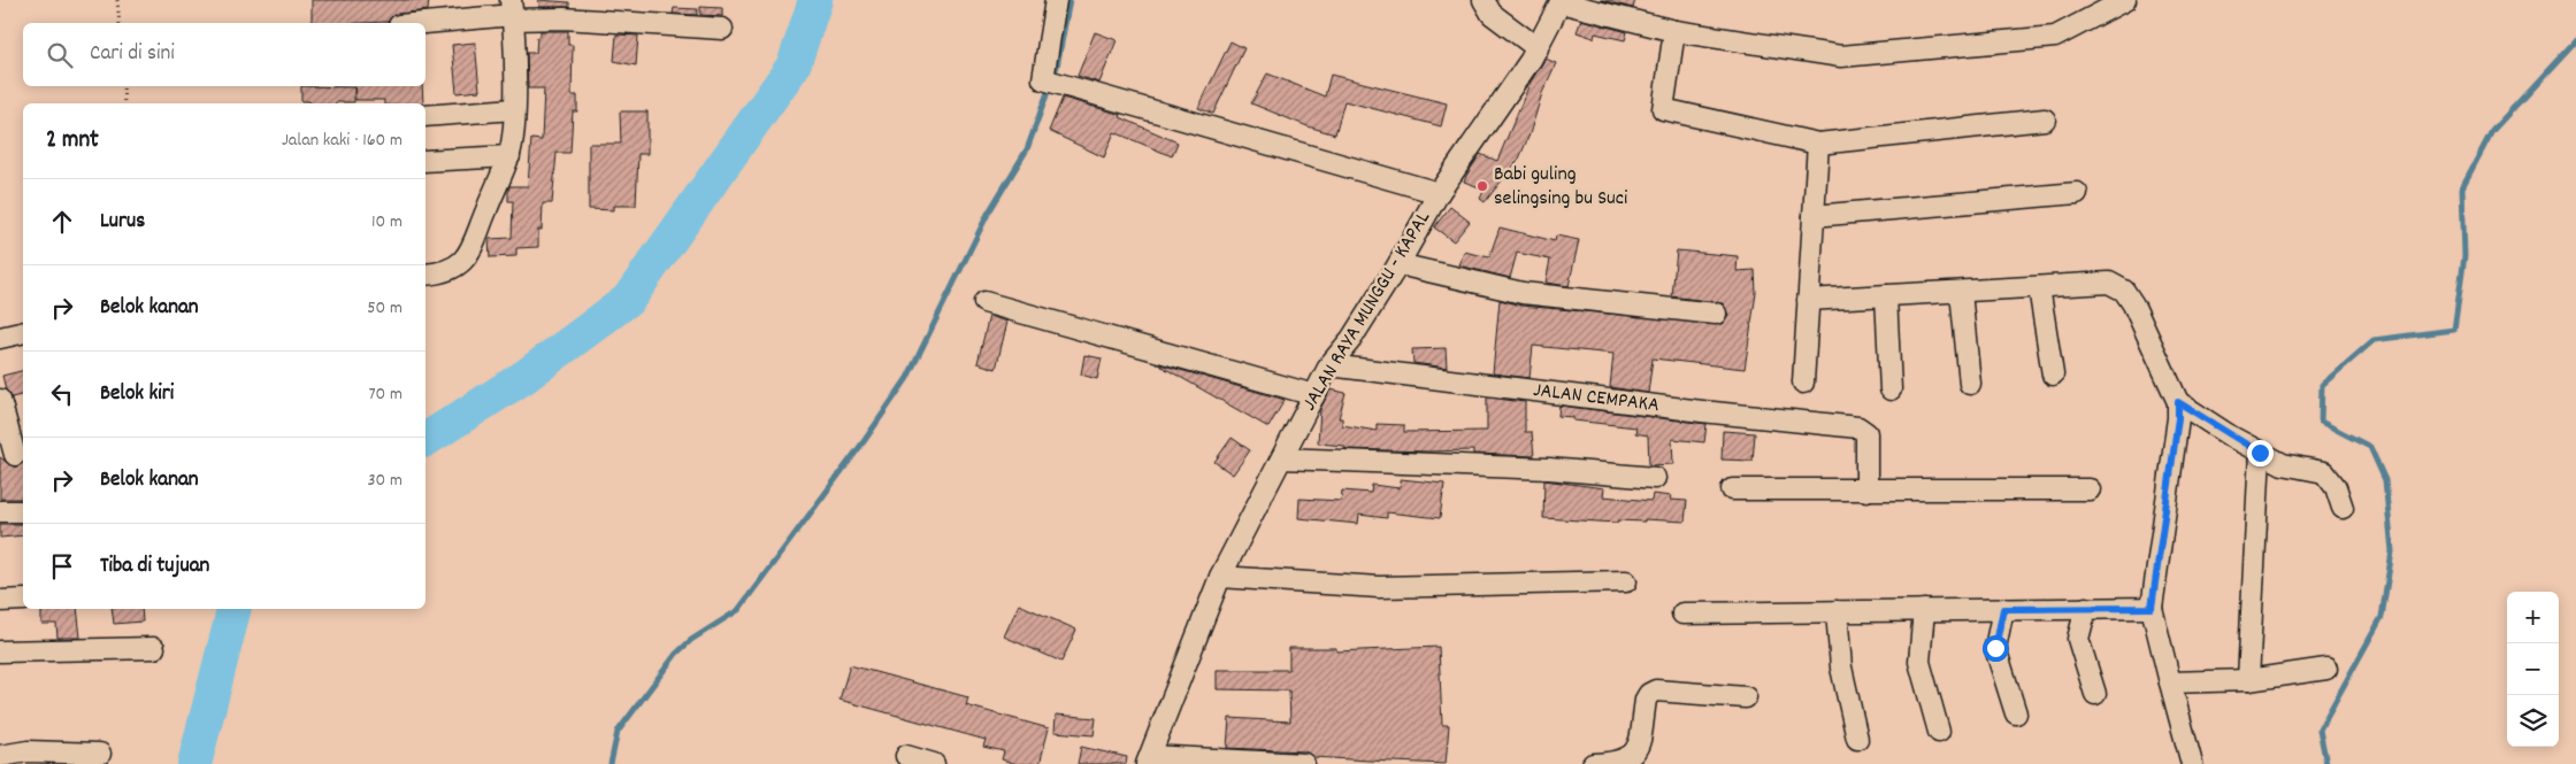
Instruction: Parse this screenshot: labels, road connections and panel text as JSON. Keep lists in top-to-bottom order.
{
  "streets": {
    "street": ["JALAN RAYA MUNGGU - KAPAL", "JALAN CEMPAKA"]
  },
  "crossings": [
    ["JALAN RAYA MUNGGU - KAPAL", "JALAN CEMPAKA"]
  ],
  "places": ["Babi guling selingsing bu Suci"],
  "page": {
    "search": "Cari di sini",
    "heading": ["2 mnt", "Jalan kaki · 160 m"],
    "list": [
      ["Lurus", "10 m"],
      ["Belok kanan", "50 m"],
      ["Belok kiri", "70 m"],
      ["Belok kanan", "30 m"],
      "Tiba di tujuan"
    ],
    "map_buttons": ["+", "−"]
  }
}
